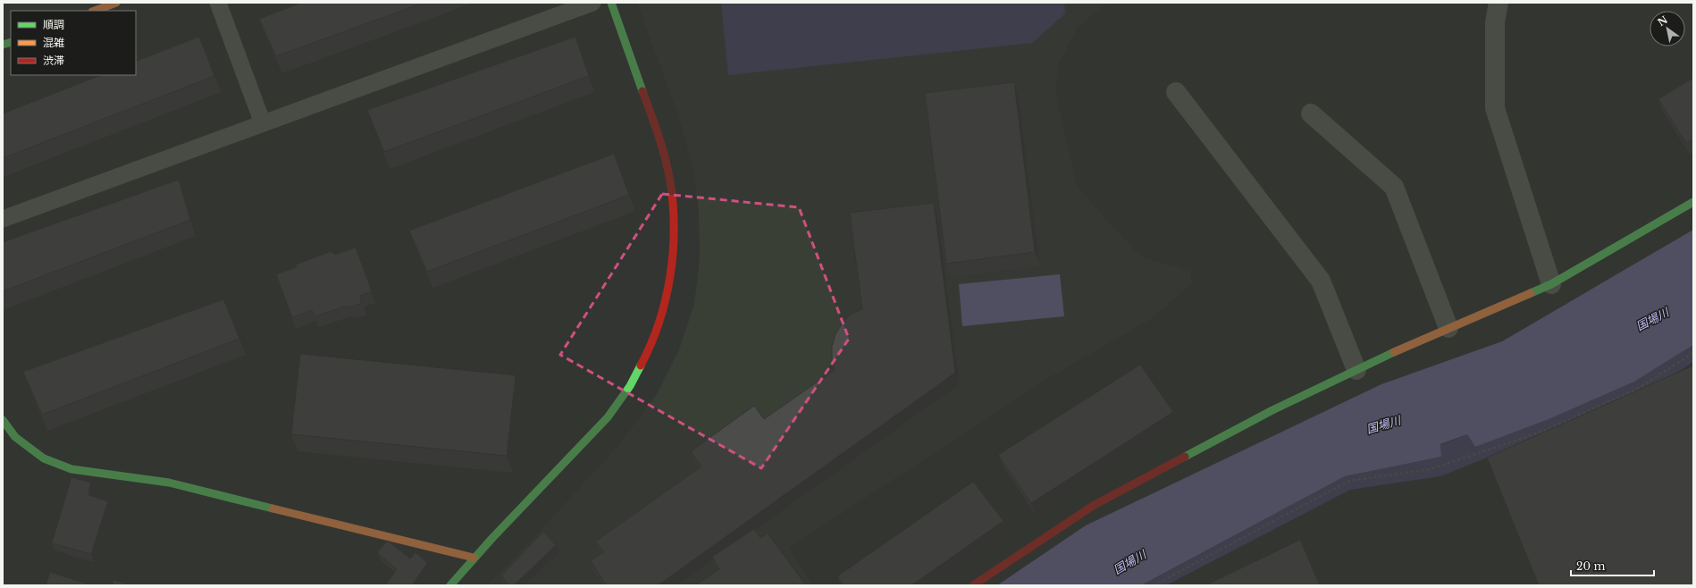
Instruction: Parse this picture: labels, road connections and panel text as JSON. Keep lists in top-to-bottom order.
{
  "water": ["国場川"],
  "legend": ["順調", "混雑", "渋滞"],
  "scale_bar": "20 m",
  "north": "top left"
}
